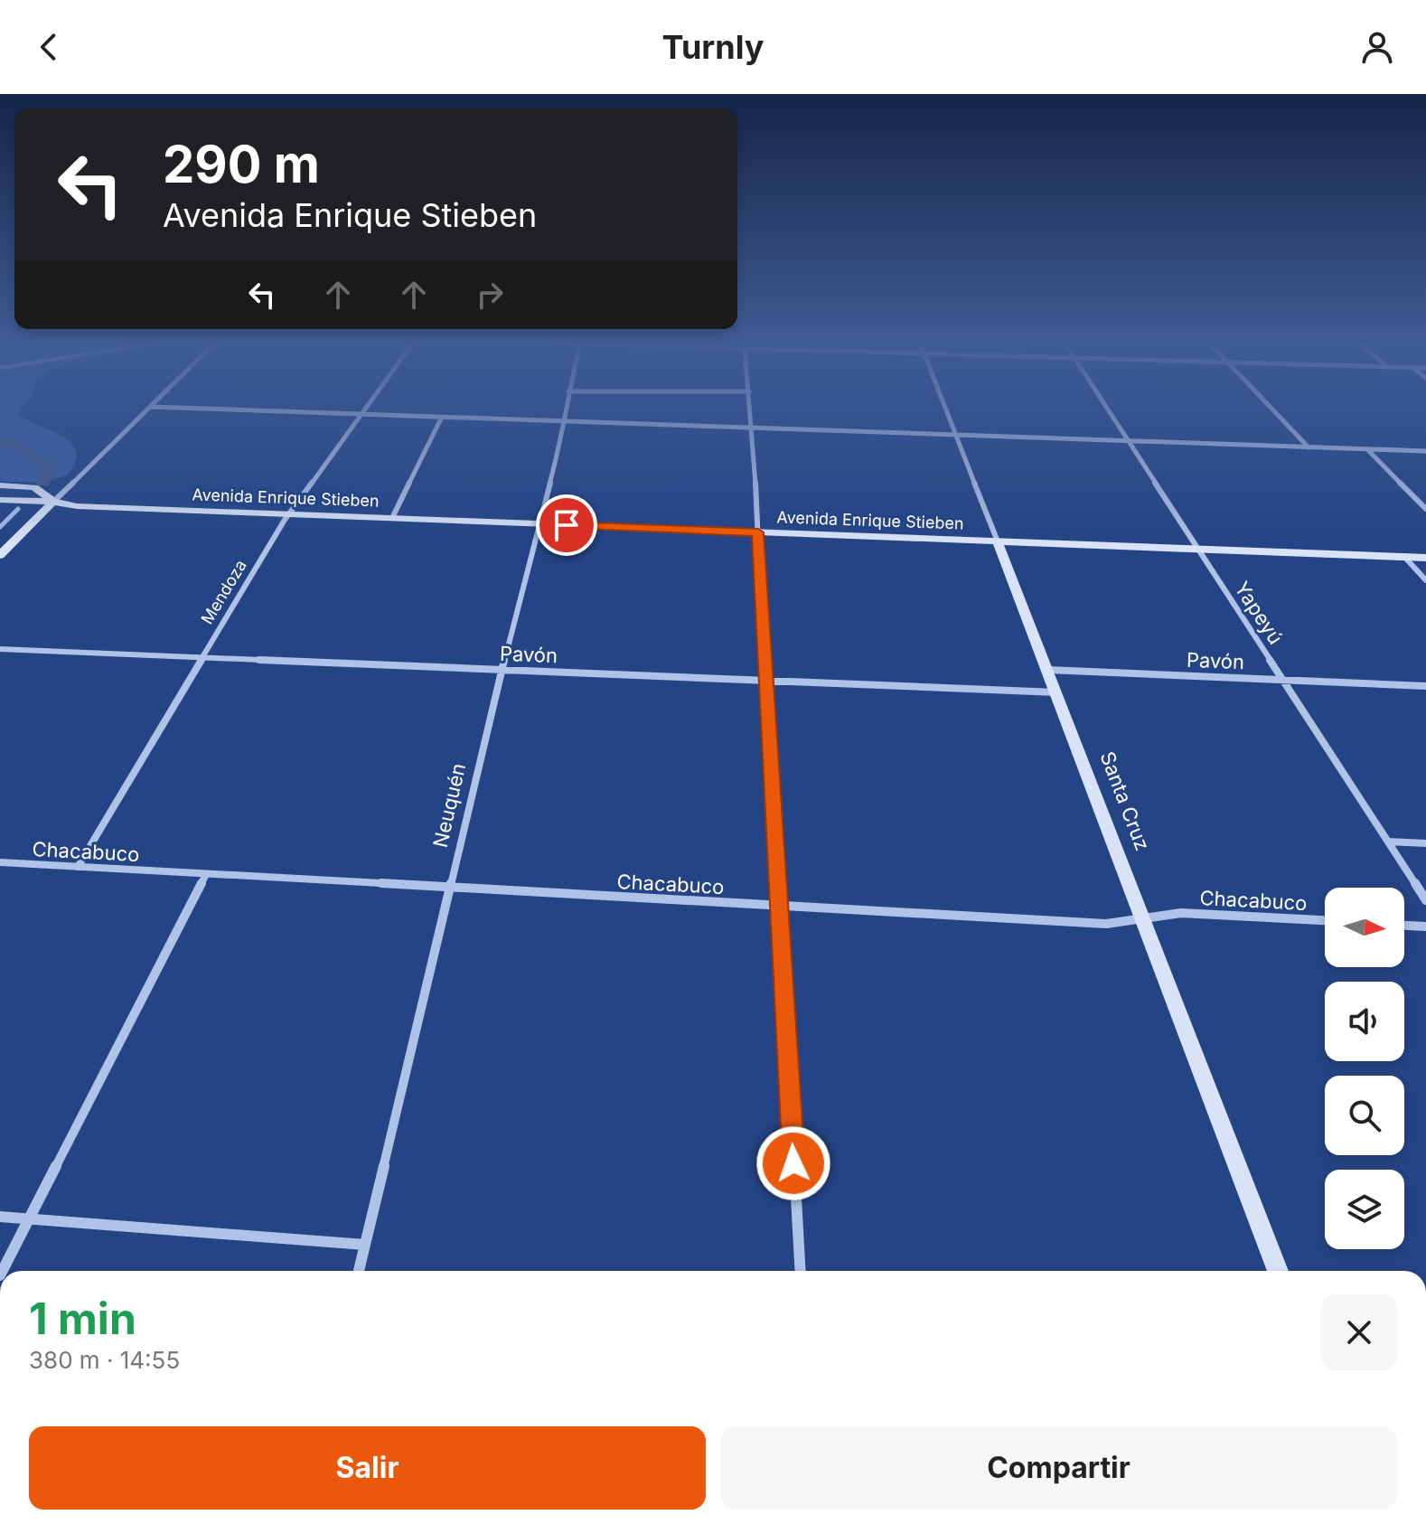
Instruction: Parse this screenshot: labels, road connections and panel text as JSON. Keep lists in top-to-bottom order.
{
  "streets": {
    "main road": ["Avenida Enrique Stieben", "Santa Cruz"],
    "street": [
      "Mendoza",
      "Yapeyú",
      "Pavón",
      "Neuquén",
      "Chacabuco"
    ]
  },
  "crossings": [
    ["Avenida Enrique Stieben", "Mendoza"],
    ["Avenida Enrique Stieben", "Yapeyú"],
    ["Avenida Enrique Stieben", "Santa Cruz"],
    ["Avenida Enrique Stieben", "Neuquén"],
    ["Mendoza", "Pavón"],
    ["Mendoza", "Chacabuco"],
    ["Yapeyú", "Pavón"],
    ["Pavón", "Santa Cruz"],
    ["Pavón", "Neuquén"],
    ["Santa Cruz", "Chacabuco"],
    ["Neuquén", "Chacabuco"]
  ],
  "north": "right",
  "page": {
    "header": "Turnly",
    "turn": ["290 m", "Avenida Enrique Stieben"],
    "heading": ["1 min", "380 m · 14:55"],
    "buttons": ["Salir", "Compartir"]
  }
}
